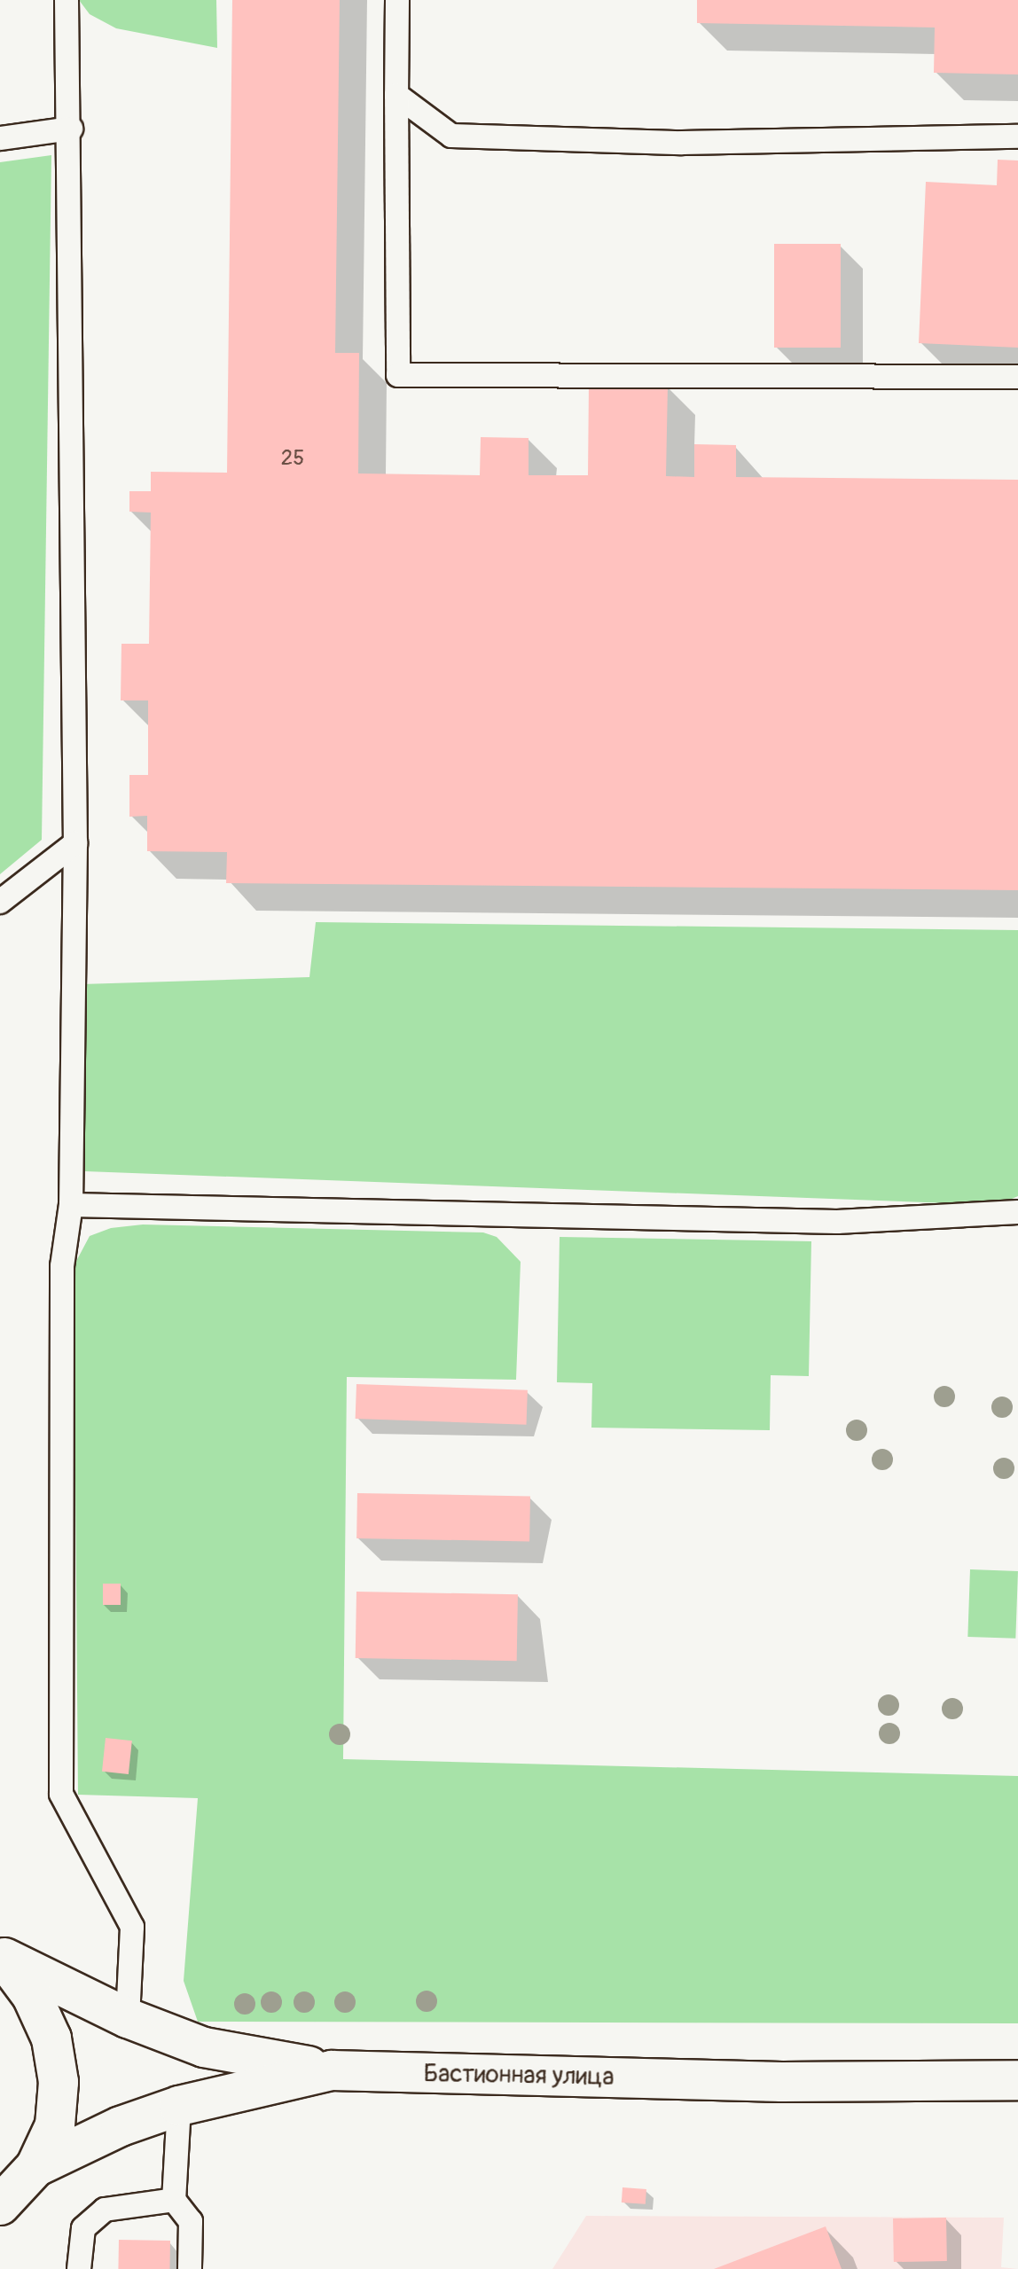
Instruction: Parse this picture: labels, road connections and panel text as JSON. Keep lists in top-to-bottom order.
{
  "streets": {
    "street": ["Бастионная улица"]
  },
  "house_numbers": ["25"]
}
